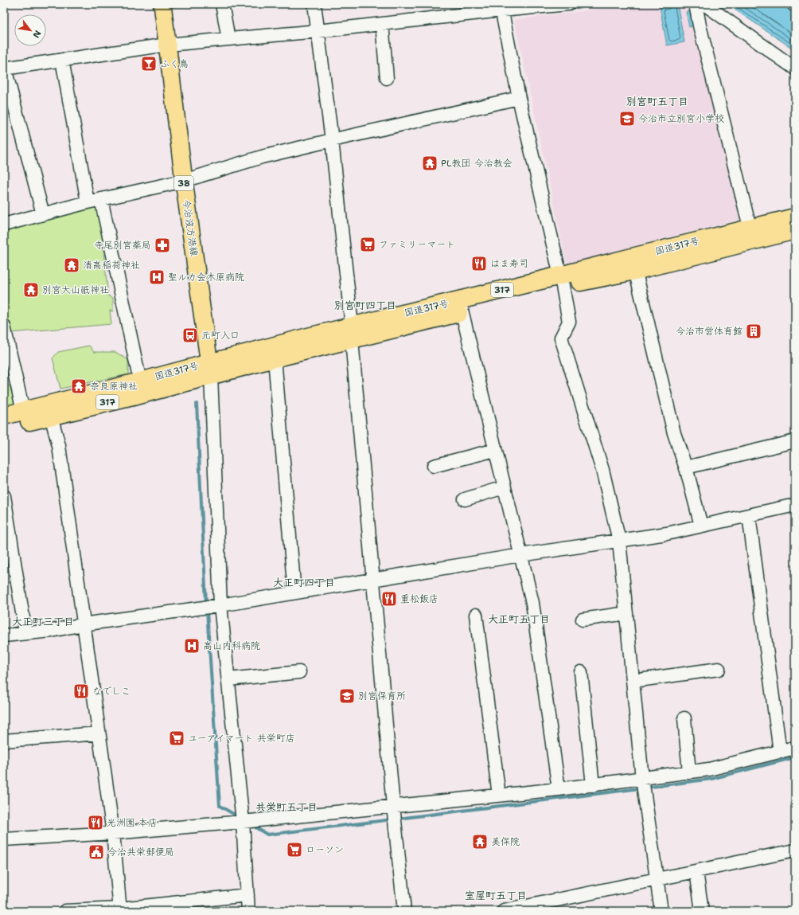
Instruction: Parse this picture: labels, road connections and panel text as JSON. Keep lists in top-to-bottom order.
{
  "streets": {
    "highway": ["国道317号", "317"],
    "main road": ["38", "今治波方港線"]
  },
  "crossings": [
    ["今治波方港線", "国道317号"]
  ],
  "districts": [
    "別宮町五丁目",
    "別宮町四丁目",
    "大正町四丁目",
    "大正町五丁目",
    "大正町三丁目",
    "共栄町五丁目",
    "室屋町五丁目"
  ],
  "places": {
    "bar": ["ふく鳥"],
    "school or university": ["今治市立別宮小学校", "別宮保育所"],
    "temple": [
      "PL教団 今治教会",
      "清高稲荷神社",
      "別宮大山祇神社",
      "奈良原神社",
      "美保院"
    ],
    "supermarket": ["ファミリーマート", "ユーアイマート 共栄町店", "ローソン"],
    "pharmacy": ["寺尾別宮薬局"],
    "restaurant": [
      "はま寿司",
      "重松飯店",
      "なでしこ",
      "光洲園 本店"
    ],
    "hospital": ["聖ルカ会木原病院", "高山内科病院"],
    "building": ["今治市営体育館"],
    "bus stop": ["元町入口"],
    "public building": ["今治共栄郵便局"]
  },
  "north": "bottom right"
}
